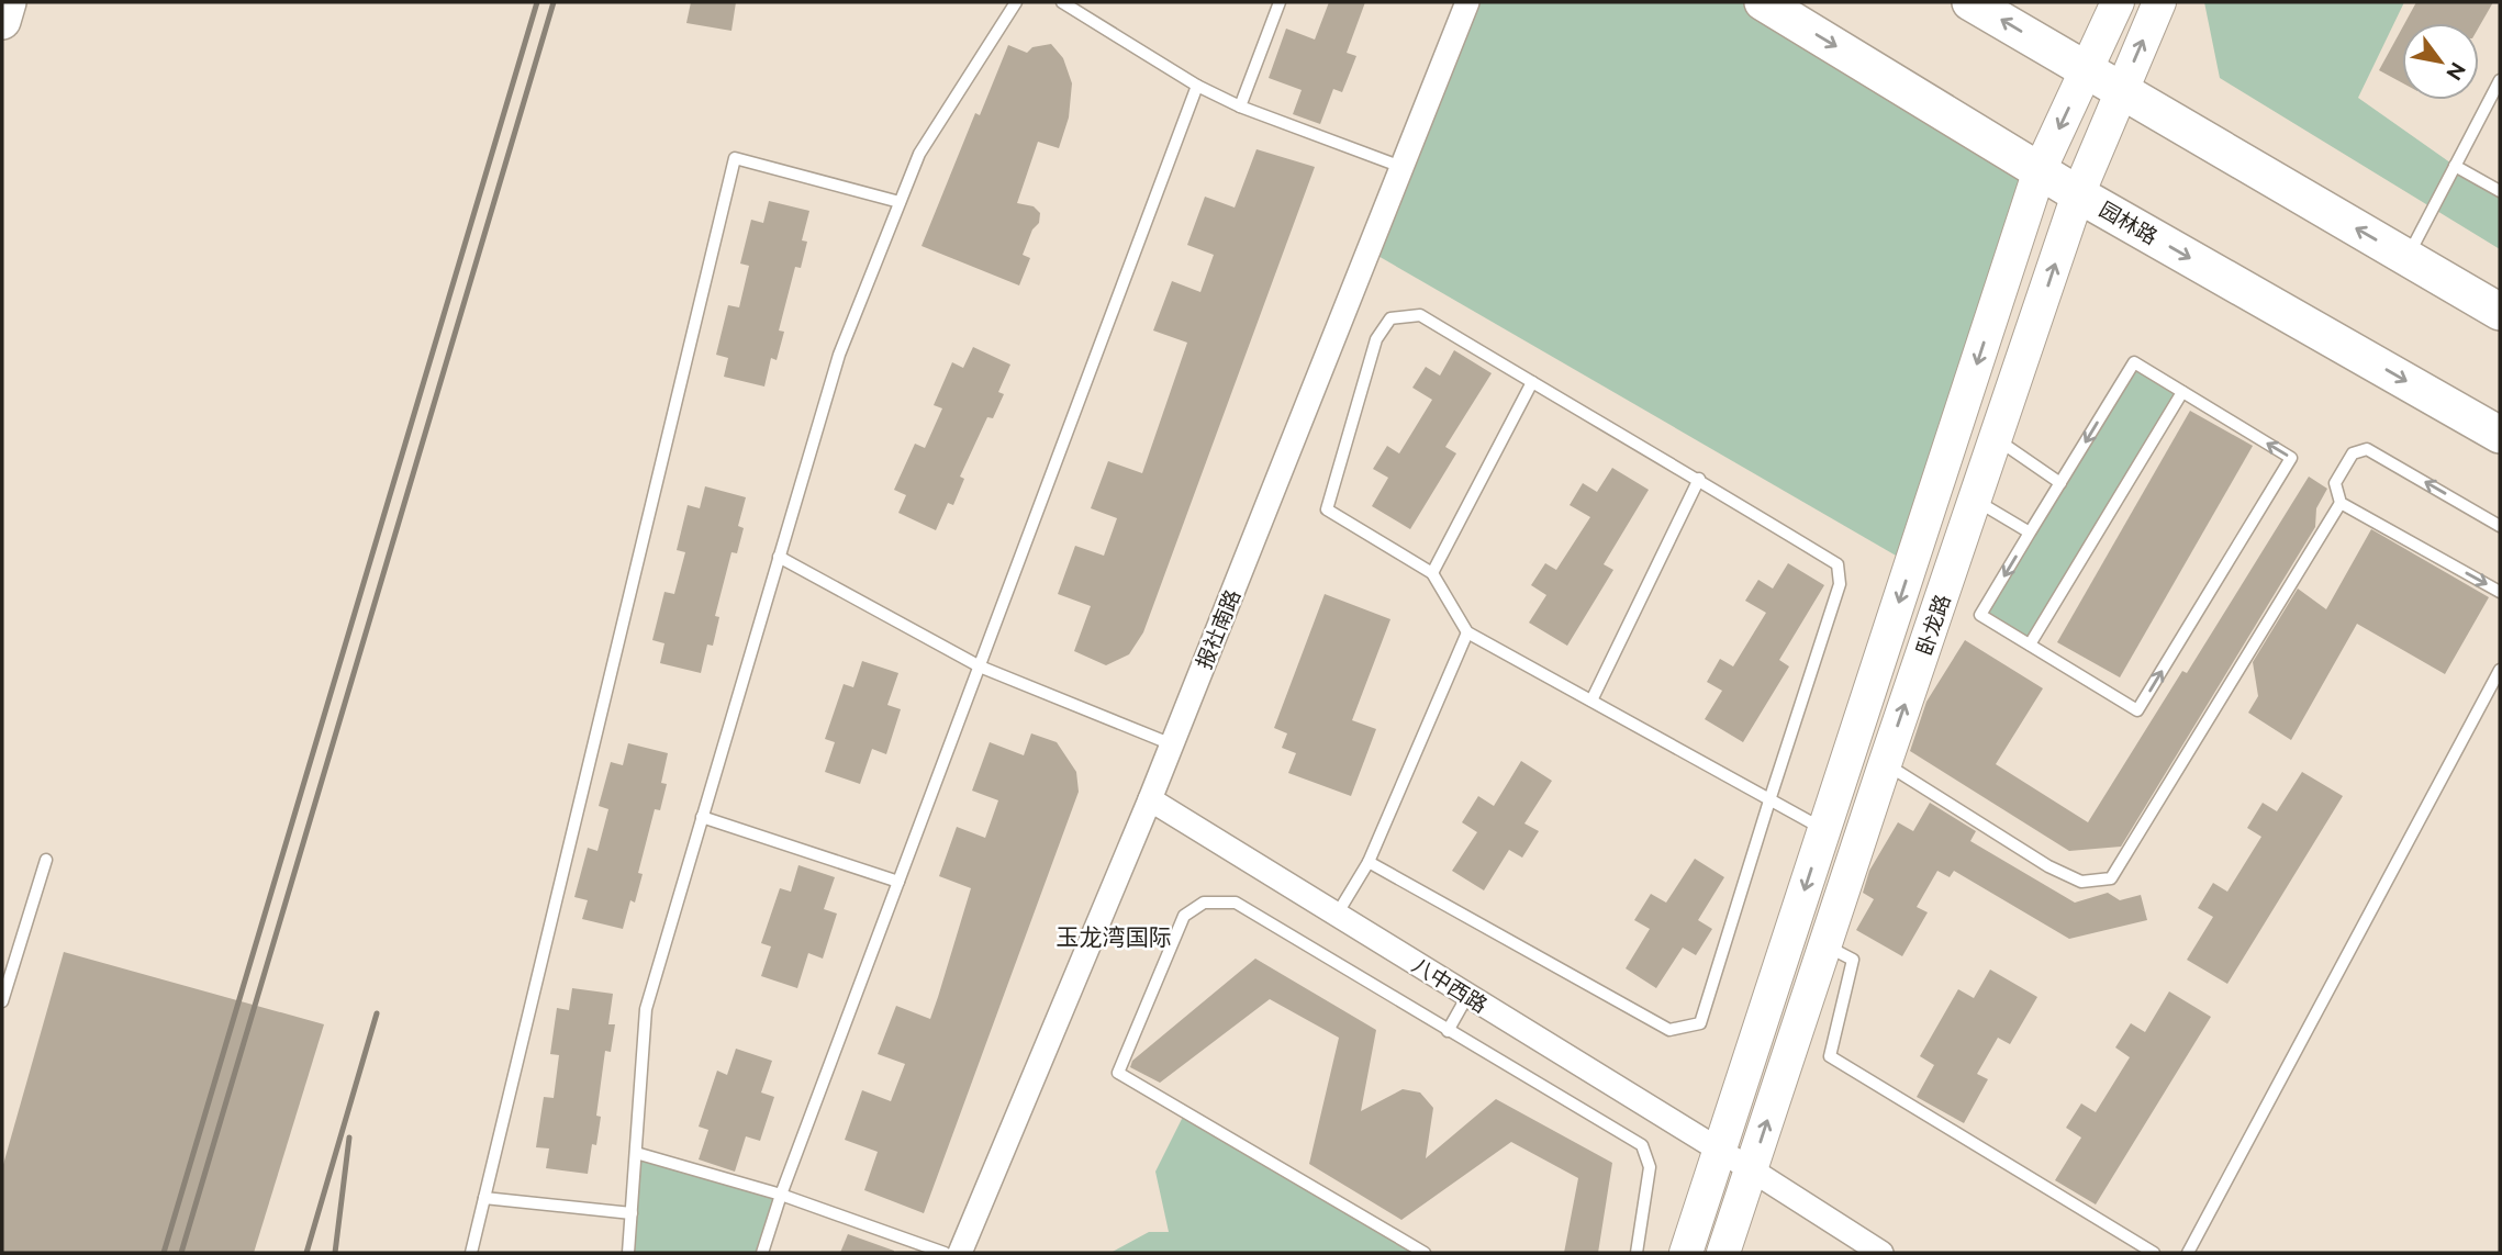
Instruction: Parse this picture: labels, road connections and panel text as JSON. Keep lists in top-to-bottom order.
{
  "streets": {
    "main road": ["园林路", "卧龙路"],
    "street": ["报社南路", "八中西路"]
  },
  "crossings": [
    ["园林路", "卧龙路"],
    ["卧龙路", "八中西路"],
    ["报社南路", "八中西路"]
  ],
  "districts": ["玉龙湾国际"],
  "north": "bottom right"
}
